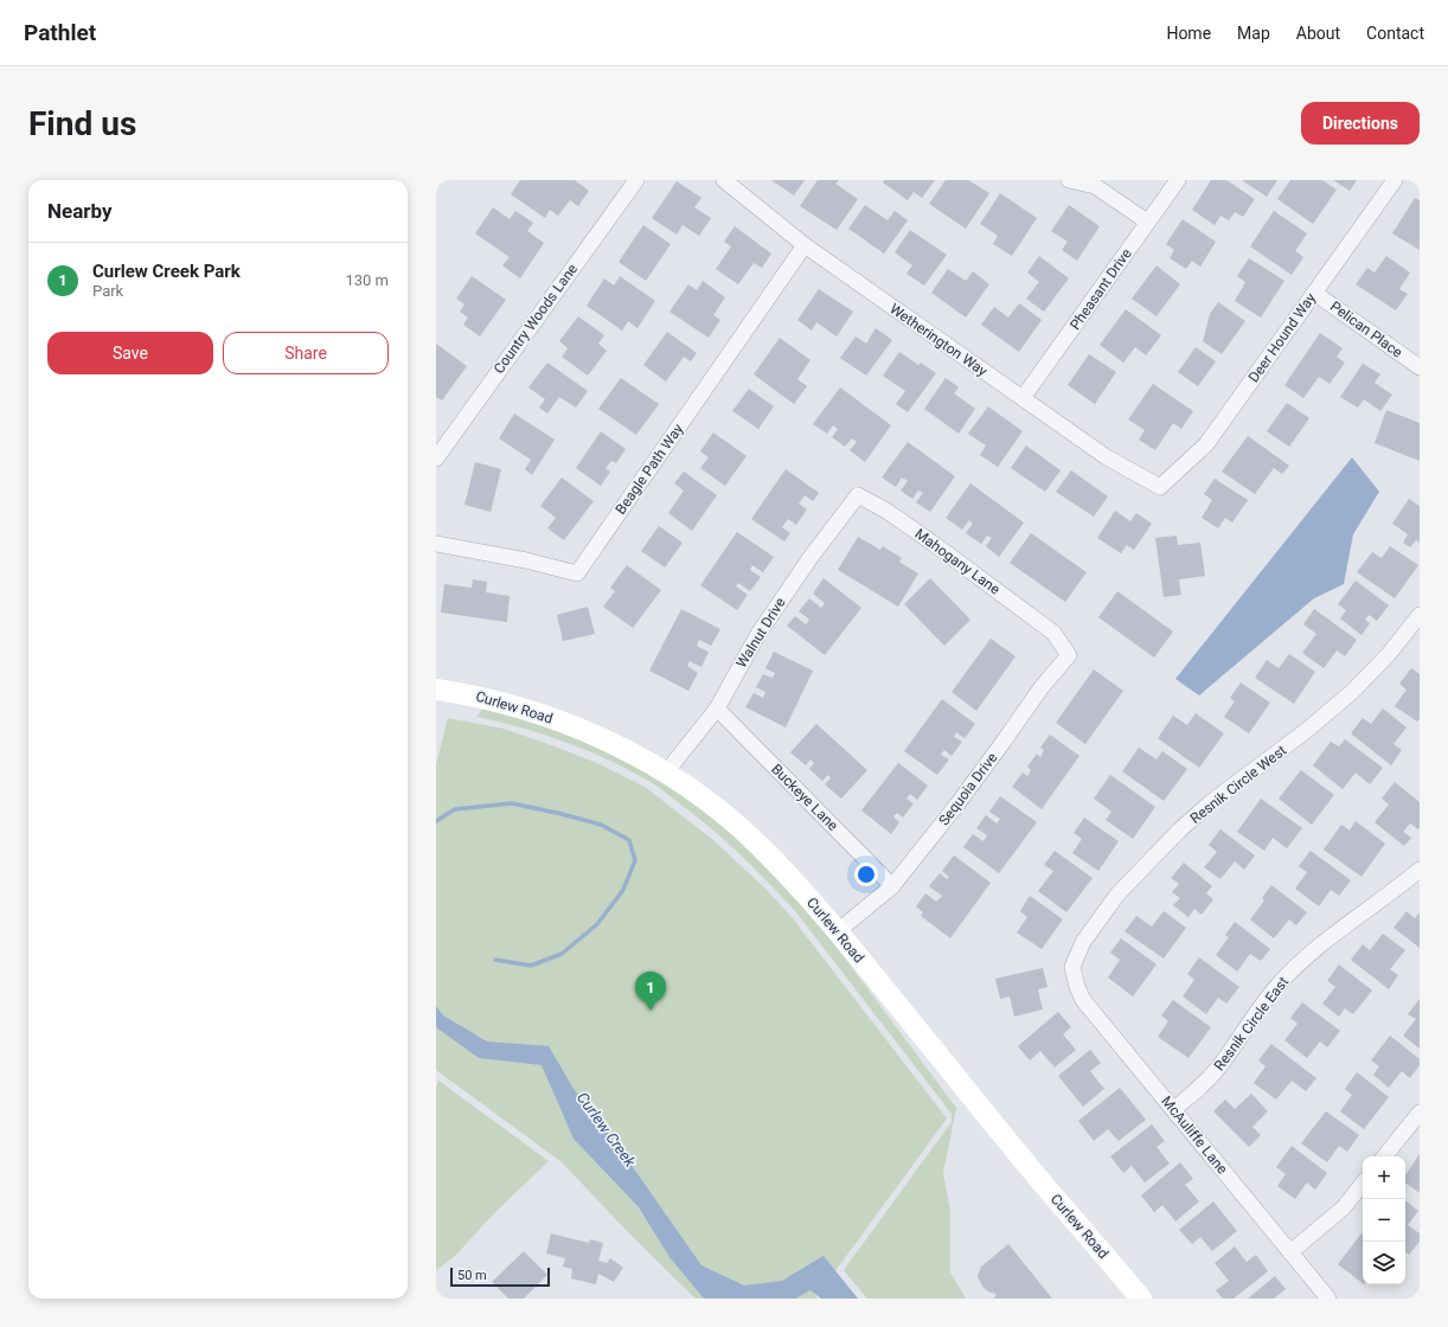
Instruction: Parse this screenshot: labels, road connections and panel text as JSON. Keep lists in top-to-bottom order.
{
  "streets": {
    "main road": ["Curlew Road"],
    "street": [
      "Pheasant Drive",
      "Country Woods Lane",
      "Pelican Place",
      "Deer Hound Way",
      "Wetherington Way",
      "Beagle Path Way",
      "Mahogany Lane",
      "Walnut Drive",
      "Resnik Circle West",
      "Sequoia Drive",
      "Buckeye Lane",
      "Resnik Circle East",
      "McAuliffe Lane"
    ]
  },
  "crossings": [
    ["Pheasant Drive", "Wetherington Way"],
    ["Pelican Place", "Deer Hound Way"],
    ["Deer Hound Way", "Wetherington Way"],
    ["Wetherington Way", "Beagle Path Way"],
    ["Mahogany Lane", "Walnut Drive"],
    ["Mahogany Lane", "Sequoia Drive"],
    ["Walnut Drive", "Curlew Road"],
    ["Walnut Drive", "Buckeye Lane"],
    ["Curlew Road", "Sequoia Drive"],
    ["Resnik Circle West", "McAuliffe Lane"],
    ["Sequoia Drive", "Buckeye Lane"],
    ["Resnik Circle East", "McAuliffe Lane"]
  ],
  "water": ["Curlew Creek"],
  "scale_bar": "50 m",
  "page": {
    "header": "Pathlet",
    "nav": [
      "Home",
      "Map",
      "About",
      "Contact"
    ],
    "buttons": [
      "Directions",
      ["Save", "Share"]
    ],
    "title": "Find us",
    "heading": "Nearby",
    "list": [
      {
        "mark": "1",
        "name": "Curlew Creek Park",
        "note": "Park",
        "value": "130 m"
      }
    ],
    "pins": "1",
    "map_buttons": ["+", "−"],
    "scale": "50 m"
  }
}
